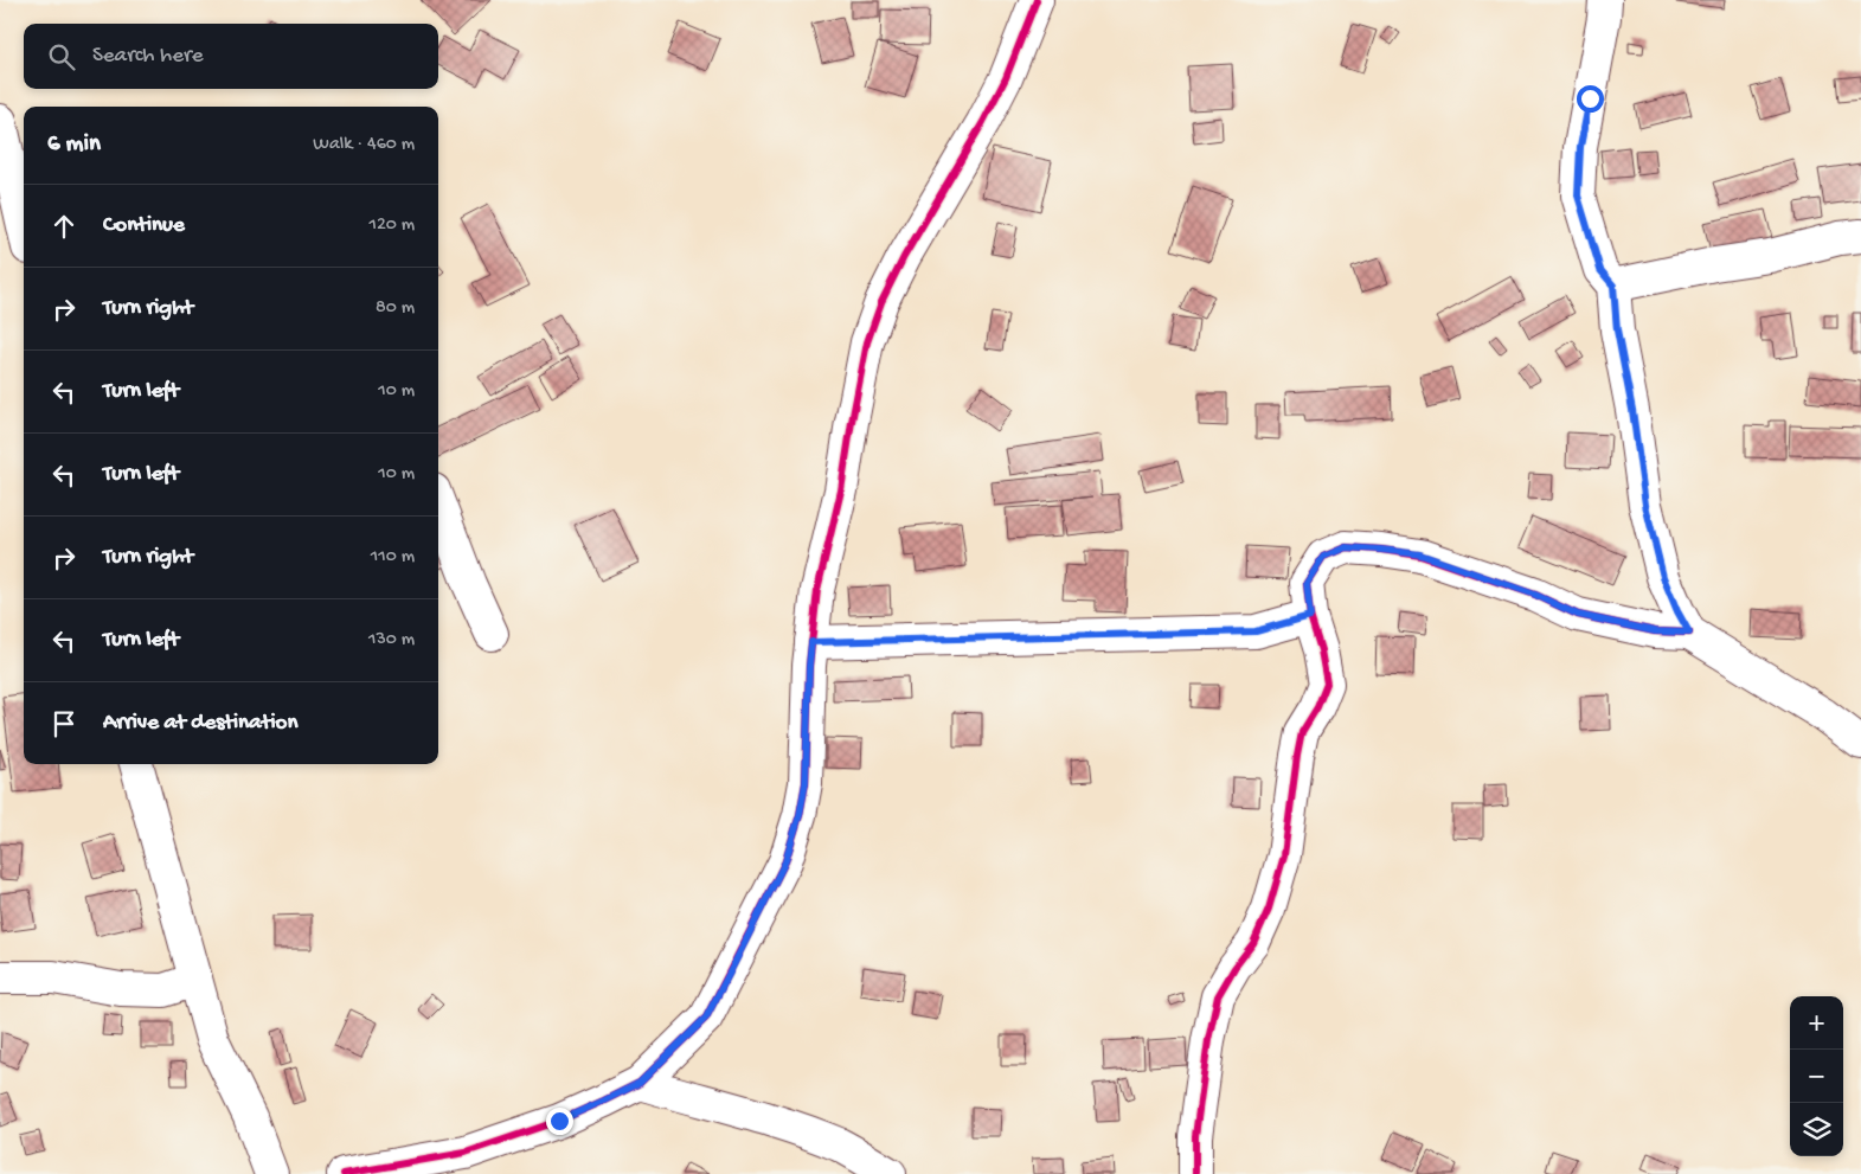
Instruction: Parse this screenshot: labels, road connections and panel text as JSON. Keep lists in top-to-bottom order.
{
  "page": {
    "search": "Search here",
    "heading": ["6 min", "Walk · 460 m"],
    "list": [
      ["Continue", "120 m"],
      ["Turn right", "80 m"],
      ["Turn left", "10 m"],
      ["Turn left", "10 m"],
      ["Turn right", "110 m"],
      ["Turn left", "130 m"],
      "Arrive at destination"
    ],
    "map_buttons": ["+", "−"]
  }
}
